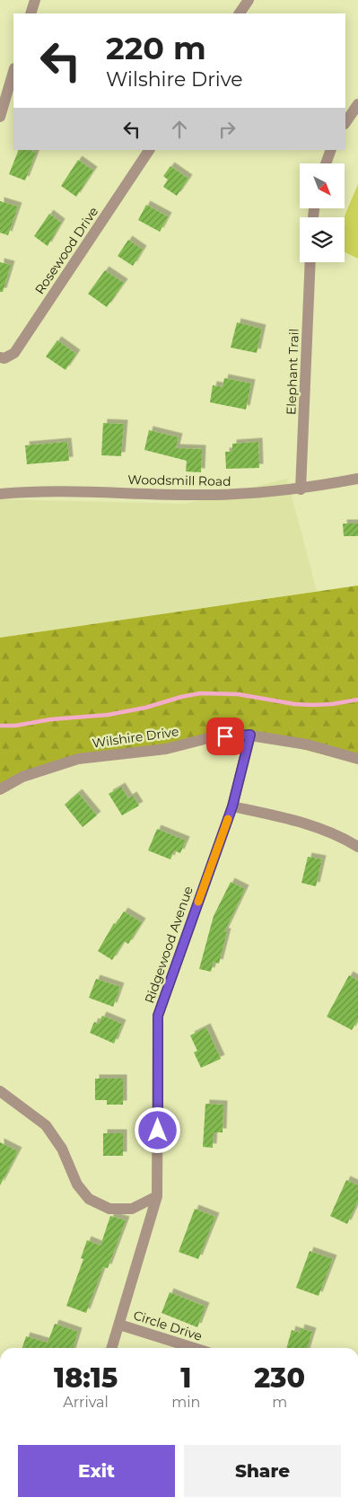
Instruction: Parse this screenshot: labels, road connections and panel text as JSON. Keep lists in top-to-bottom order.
{
  "streets": {
    "street": [
      "Rosewood Drive",
      "Elephant Trail",
      "Woodsmill Road",
      "Wilshire Drive",
      "Ridgewood Avenue",
      "Circle Drive"
    ]
  },
  "crossings": [
    ["Elephant Trail", "Woodsmill Road"],
    ["Wilshire Drive", "Ridgewood Avenue"],
    ["Ridgewood Avenue", "Circle Drive"]
  ],
  "north": "bottom right",
  "page": {
    "turn": ["220 m", "Wilshire Drive"],
    "eta": [
      "18:15",
      "Arrival",
      "1",
      "min",
      "230",
      "m"
    ],
    "buttons": ["Exit", "Share"]
  }
}
